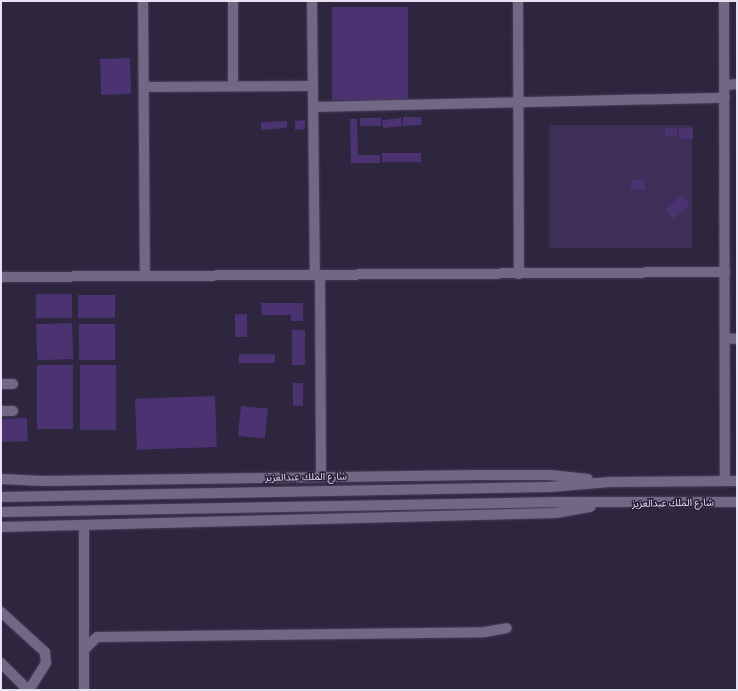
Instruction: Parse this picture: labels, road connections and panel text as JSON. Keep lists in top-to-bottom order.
{
  "streets": {
    "street": ["شارع الملك عبدالعزيز"]
  }
}
